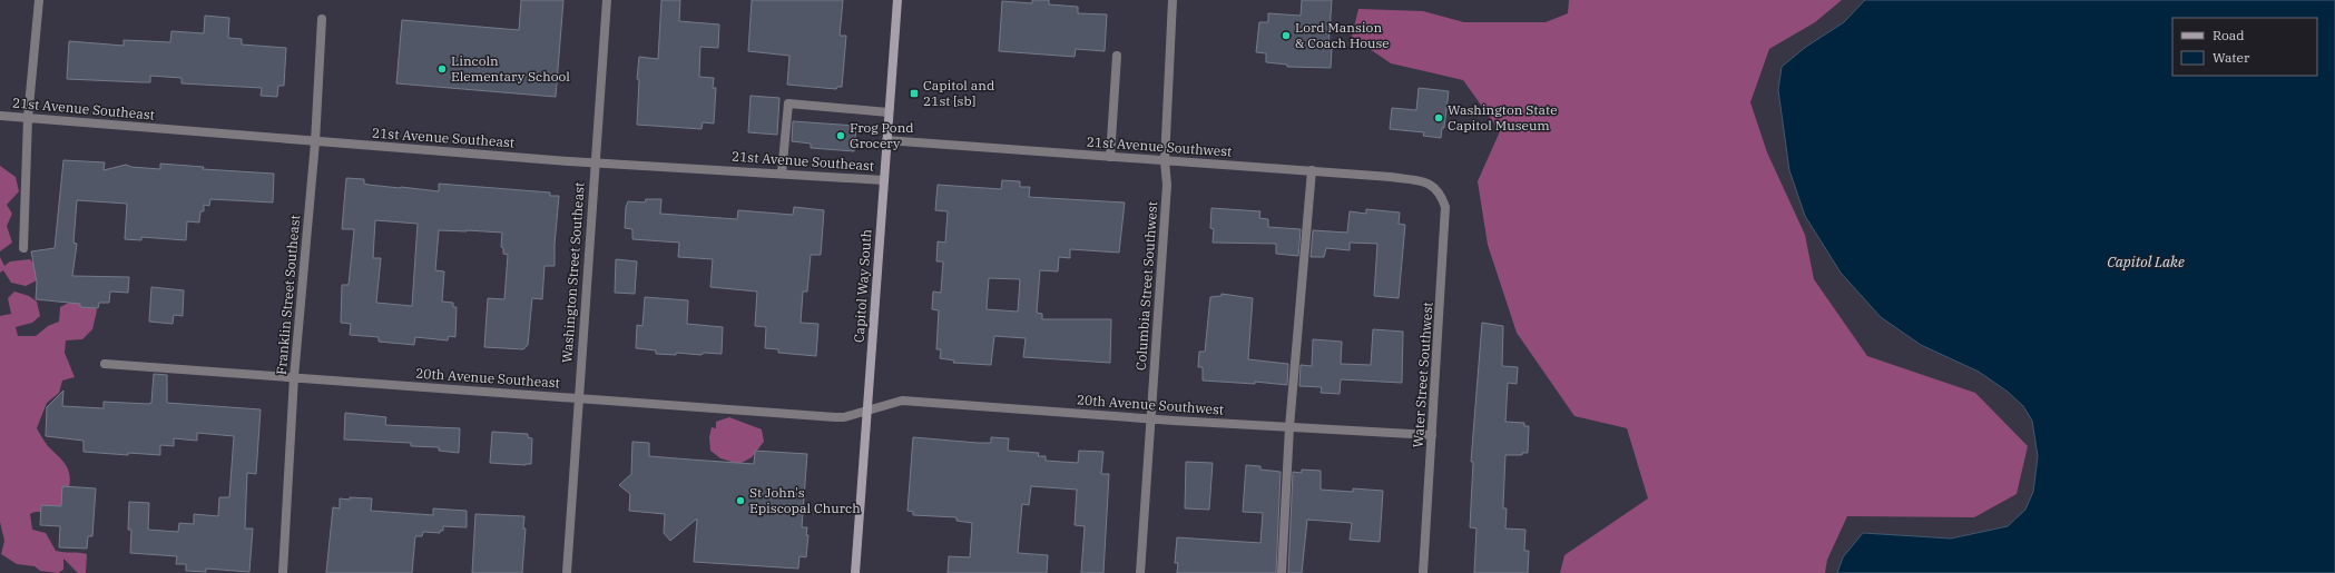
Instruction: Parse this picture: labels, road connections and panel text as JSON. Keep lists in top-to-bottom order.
{
  "streets": {
    "main road": ["Capitol Way South"],
    "street": [
      "21st Avenue Southeast",
      "21st Avenue Southwest",
      "Washington Street Southeast",
      "Columbia Street Southwest",
      "Franklin Street Southeast",
      "Water Street Southwest",
      "20th Avenue Southeast",
      "20th Avenue Southwest"
    ]
  },
  "crossings": [
    ["21st Avenue Southeast", "Washington Street Southeast"],
    ["21st Avenue Southeast", "Capitol Way South"],
    ["21st Avenue Southeast", "Franklin Street Southeast"],
    ["21st Avenue Southwest", "Capitol Way South"],
    ["21st Avenue Southwest", "Columbia Street Southwest"],
    ["21st Avenue Southwest", "Water Street Southwest"],
    ["Washington Street Southeast", "20th Avenue Southeast"],
    ["Capitol Way South", "20th Avenue Southeast"],
    ["Capitol Way South", "20th Avenue Southwest"],
    ["Columbia Street Southwest", "20th Avenue Southwest"],
    ["Franklin Street Southeast", "20th Avenue Southeast"],
    ["Water Street Southwest", "20th Avenue Southwest"],
    ["20th Avenue Southeast", "20th Avenue Southwest"]
  ],
  "water": ["Capitol Lake"],
  "places": {
    "other": [
      "Lord Mansion & Coach House",
      "Lincoln Elementary School",
      "Washington State Capitol Museum",
      "Frog Pond Grocery",
      "St John's Episcopal Church"
    ],
    "transit": ["Capitol and 21st [sb]"]
  },
  "legend": ["Road", "Water"]
}
